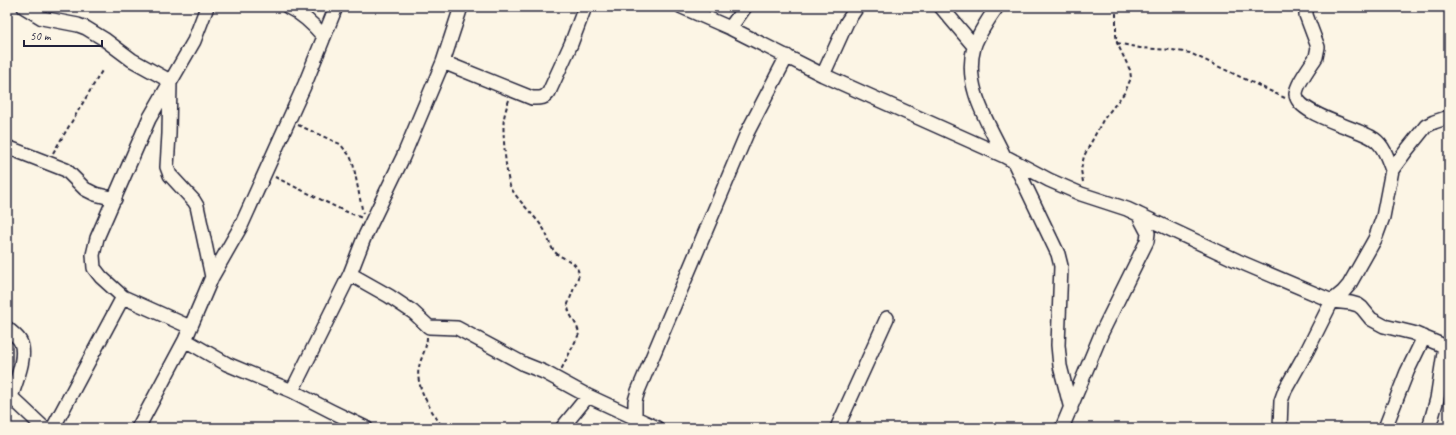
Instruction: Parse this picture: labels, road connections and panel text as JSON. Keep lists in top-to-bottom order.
{
  "scale_bar": "50 m"
}
